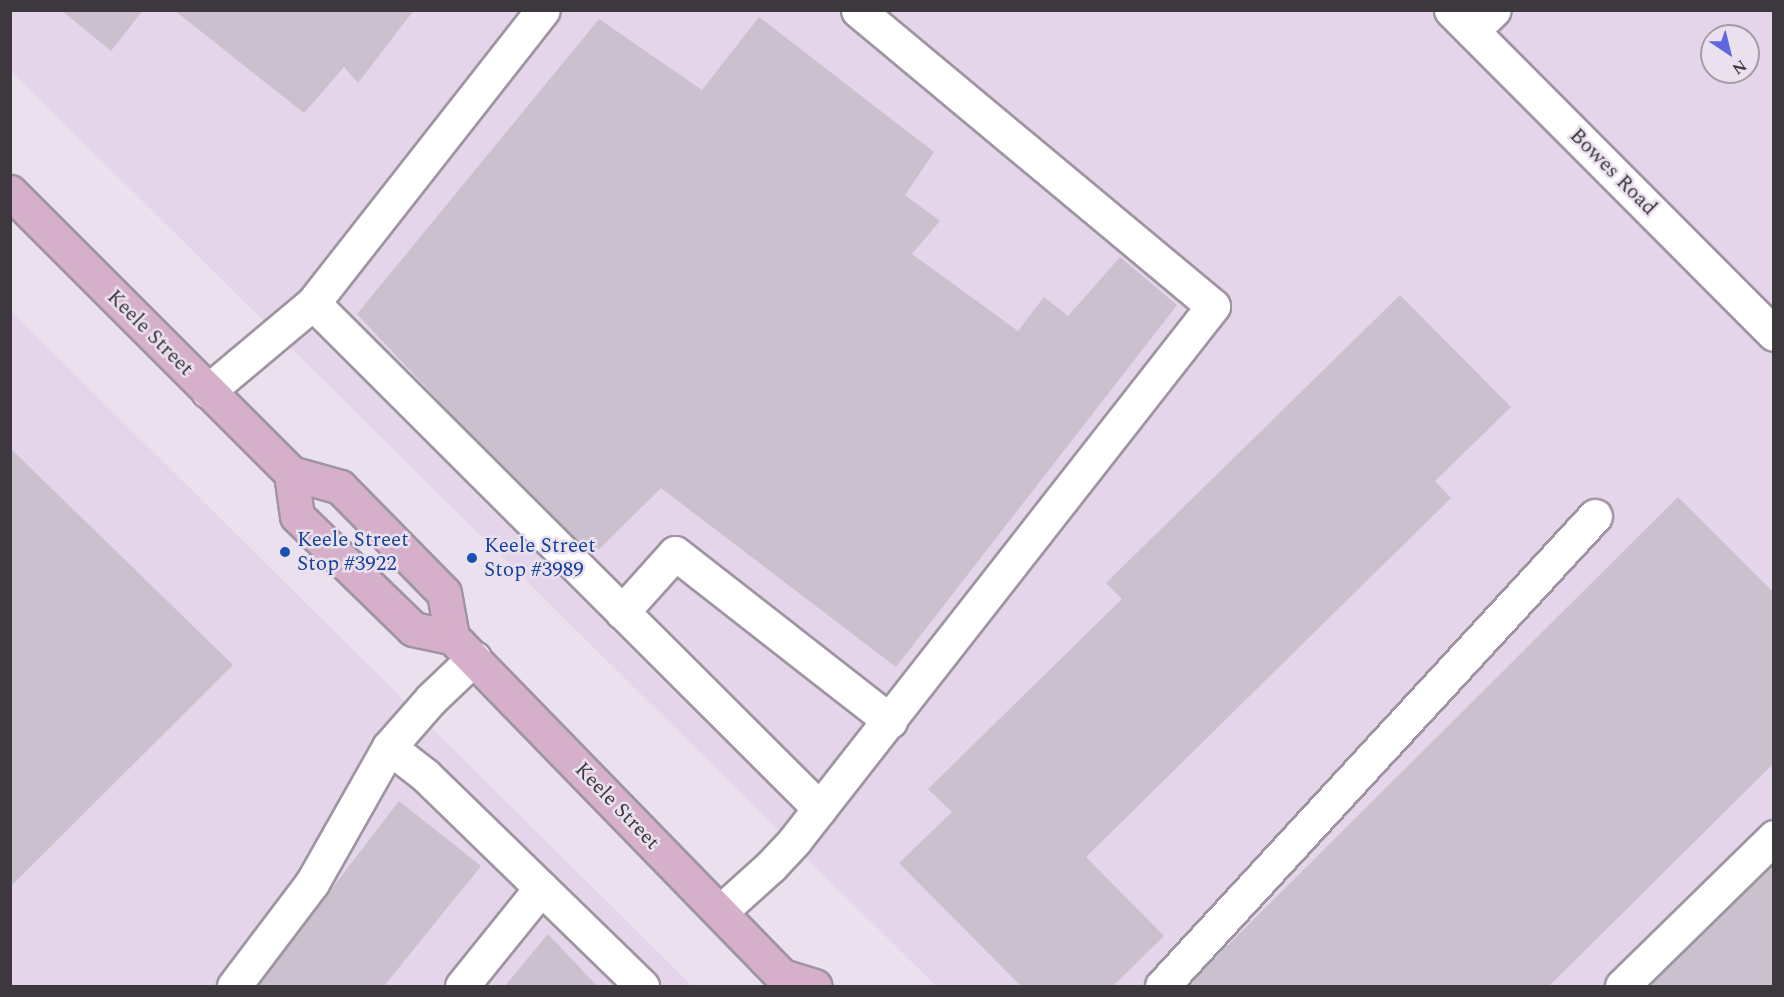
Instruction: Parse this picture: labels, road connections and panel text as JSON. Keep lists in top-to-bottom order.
{
  "streets": {
    "main road": ["Keele Street"],
    "street": ["Bowes Road"]
  },
  "places": ["Keele Street Stop #3922", "Keele Street Stop #3989"],
  "north": "bottom right"
}
